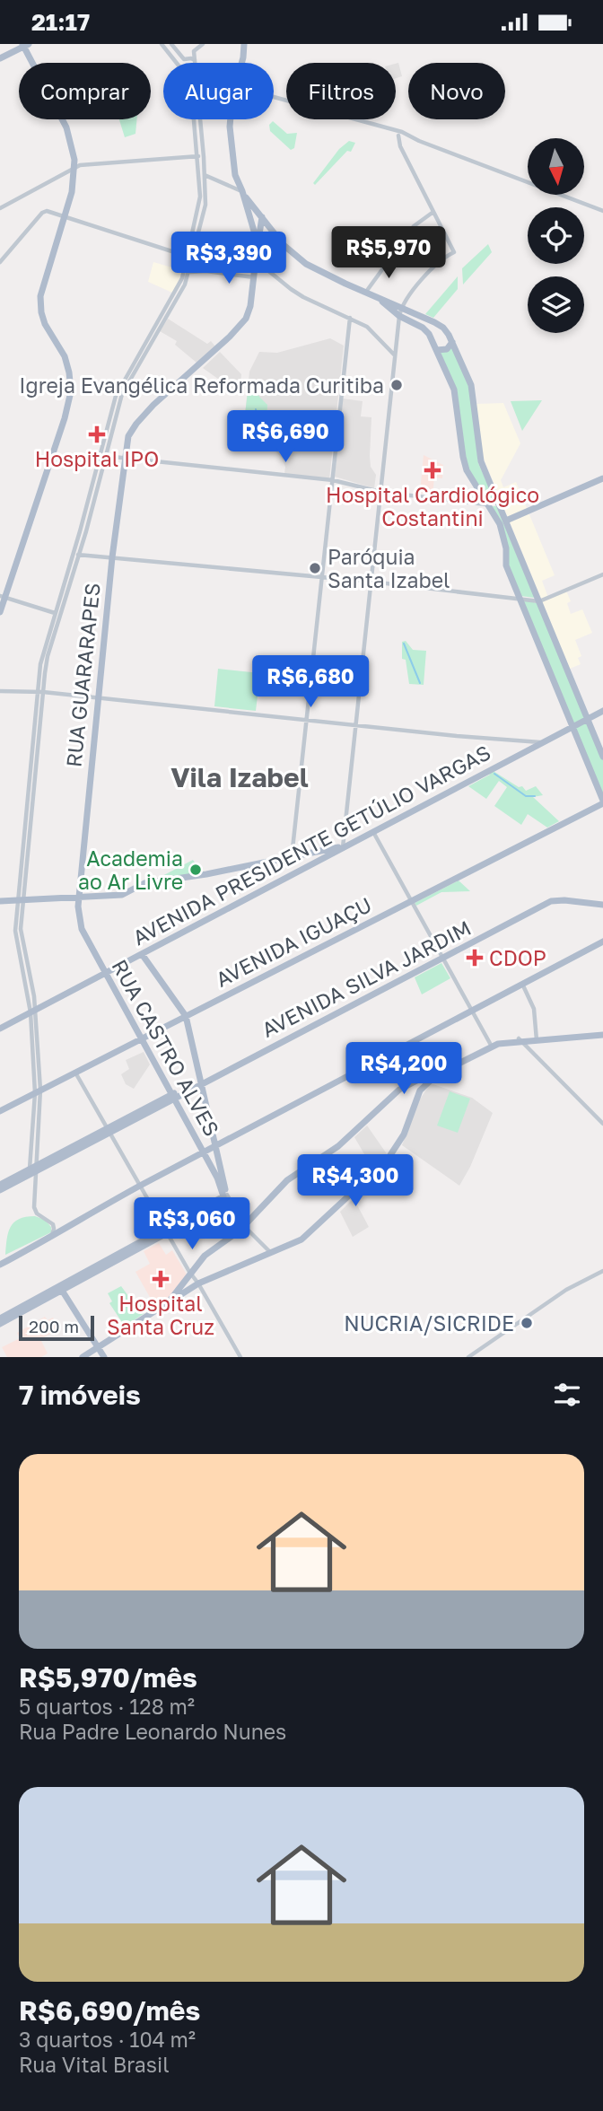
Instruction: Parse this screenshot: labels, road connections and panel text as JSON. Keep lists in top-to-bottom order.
{
  "streets": {
    "main road": [
      "RUA GUARARAPES",
      "AVENIDA PRESIDENTE GETÚLIO VARGAS",
      "AVENIDA IGUAÇU",
      "AVENIDA SILVA JARDIM",
      "RUA CASTRO ALVES"
    ]
  },
  "crossings": [
    ["RUA GUARARAPES", "RUA CASTRO ALVES"],
    ["AVENIDA PRESIDENTE GETÚLIO VARGAS", "RUA CASTRO ALVES"],
    ["AVENIDA IGUAÇU", "RUA CASTRO ALVES"],
    ["AVENIDA SILVA JARDIM", "RUA CASTRO ALVES"]
  ],
  "districts": ["Vila Izabel"],
  "places": {
    "other": [
      "Igreja Evangélica Reformada Curitiba",
      "Paróquia Santa Izabel",
      "Academia ao Ar Livre",
      "NUCRIA/SICRIDE"
    ],
    "health": [
      "Hospital IPO",
      "Hospital Cardiológico Costantini",
      "CDOP",
      "Hospital Santa Cruz"
    ]
  },
  "scale_bar": "200 m",
  "north": "bottom",
  "page": {
    "status": "21:17",
    "chip": [
      "Comprar",
      "Alugar",
      "Filtros",
      "Novo"
    ],
    "price": [
      "R$5,970",
      "R$3,390",
      "R$6,690",
      "R$6,680",
      "R$4,200",
      "R$4,300",
      "R$3,060"
    ],
    "scale": "200 m",
    "heading": "7 imóveis",
    "list": [
      {
        "name": "R$5,970/mês",
        "note": "5 quartos · 128 m² · Rua Padre Leonardo Nunes"
      },
      {
        "name": "R$6,690/mês",
        "note": "3 quartos · 104 m² · Rua Vital Brasil"
      }
    ]
  }
}
